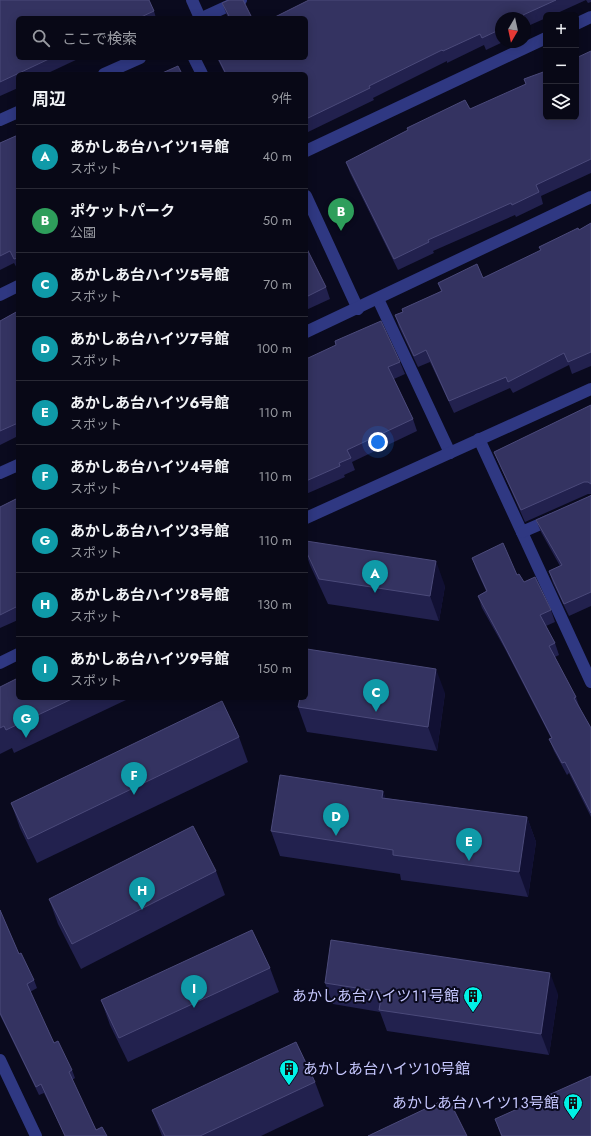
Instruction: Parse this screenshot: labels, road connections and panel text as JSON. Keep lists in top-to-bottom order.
{
  "places": {
    "building": ["あかしあ台ハイツ１１号館", "あかしあ台ハイツ１０号館", "あかしあ台ハイツ１３号館"]
  },
  "north": "bottom",
  "page": {
    "map_buttons": ["+", "−"],
    "search": "ここで検索",
    "heading": ["周辺", "9件"],
    "list": [
      {
        "mark": "A",
        "name": "あかしあ台ハイツ１号館",
        "note": "スポット",
        "value": "40 m"
      },
      {
        "mark": "B",
        "name": "ポケットパーク",
        "note": "公園",
        "value": "50 m"
      },
      {
        "mark": "C",
        "name": "あかしあ台ハイツ５号館",
        "note": "スポット",
        "value": "70 m"
      },
      {
        "mark": "D",
        "name": "あかしあ台ハイツ７号館",
        "note": "スポット",
        "value": "100 m"
      },
      {
        "mark": "E",
        "name": "あかしあ台ハイツ６号館",
        "note": "スポット",
        "value": "110 m"
      },
      {
        "mark": "F",
        "name": "あかしあ台ハイツ４号館",
        "note": "スポット",
        "value": "110 m"
      },
      {
        "mark": "G",
        "name": "あかしあ台ハイツ３号館",
        "note": "スポット",
        "value": "110 m"
      },
      {
        "mark": "H",
        "name": "あかしあ台ハイツ８号館",
        "note": "スポット",
        "value": "130 m"
      },
      {
        "mark": "I",
        "name": "あかしあ台ハイツ９号館",
        "note": "スポット",
        "value": "150 m"
      }
    ],
    "pins": [
      "B",
      "A",
      "C",
      "G",
      "F",
      "D",
      "E",
      "H",
      "I"
    ]
  }
}
